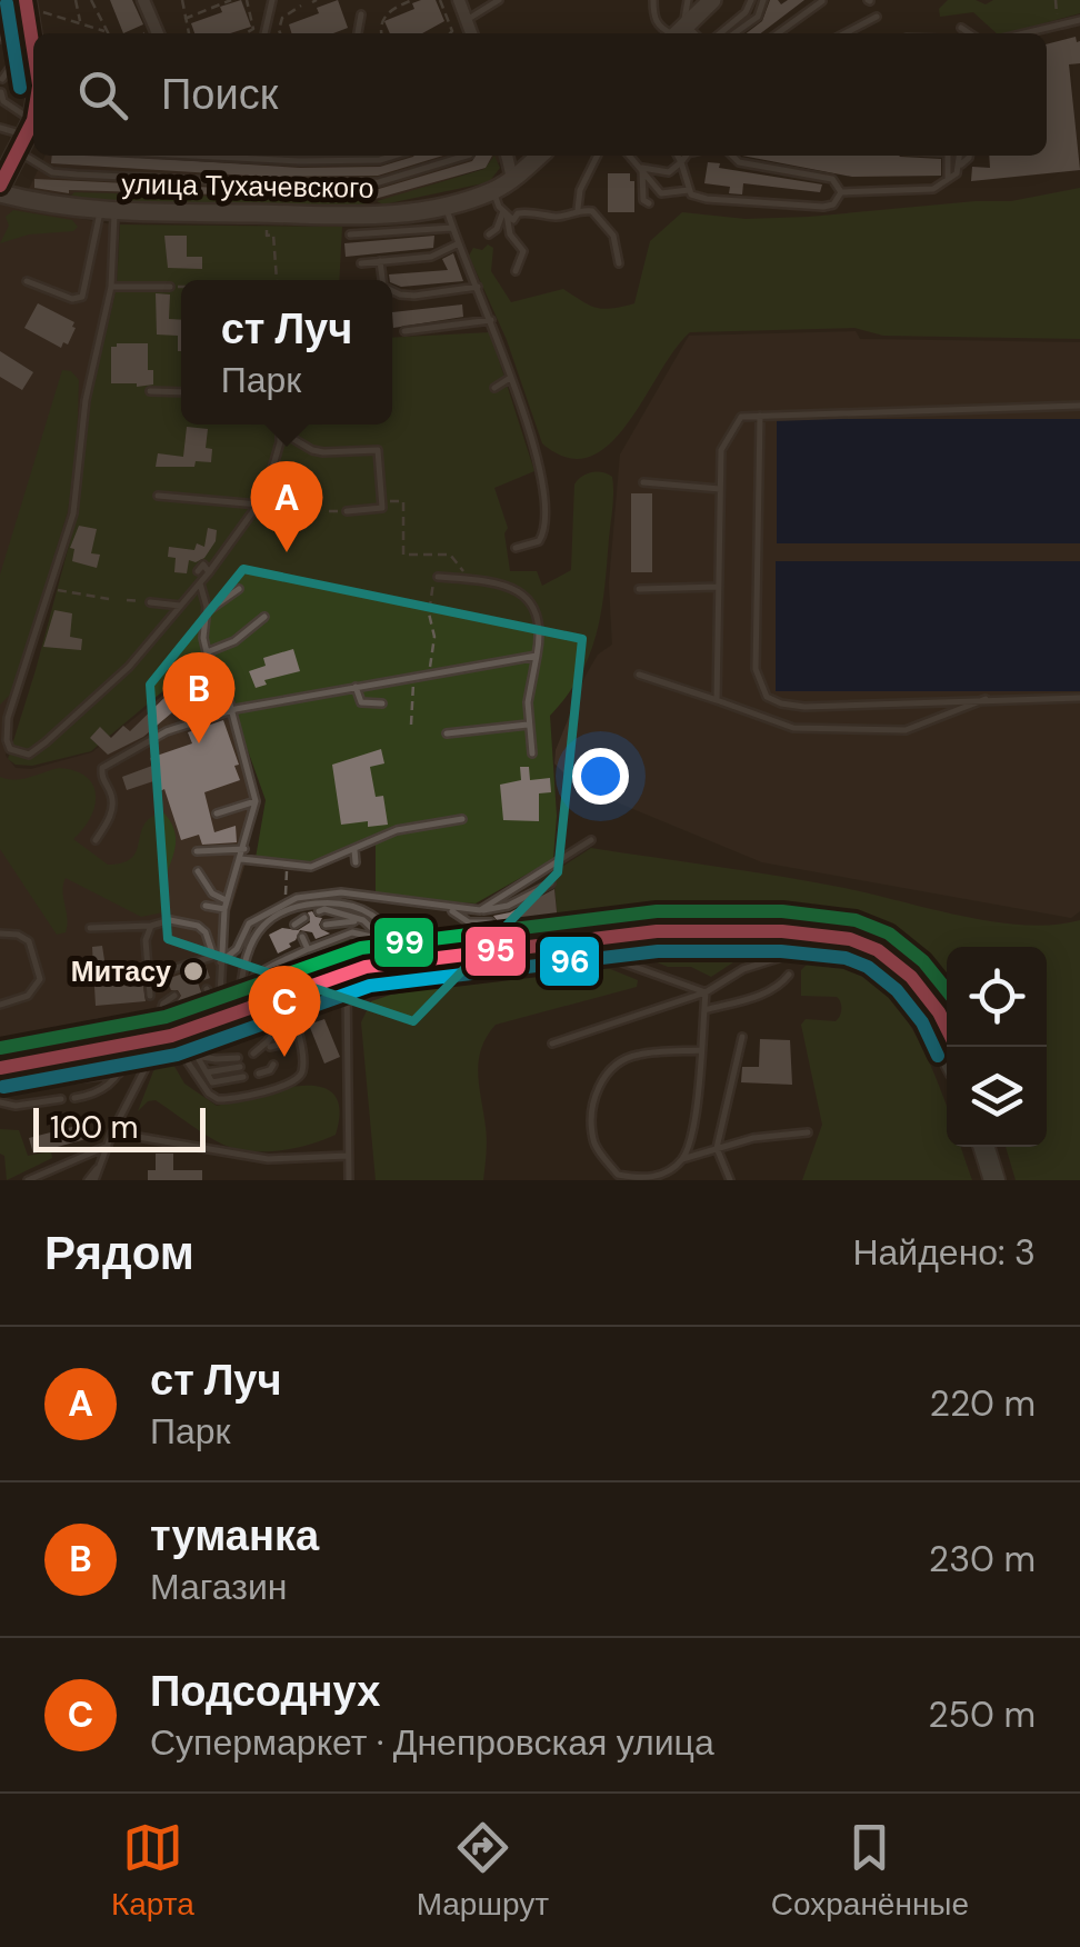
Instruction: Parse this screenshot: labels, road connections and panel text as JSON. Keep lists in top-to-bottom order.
{
  "streets": {
    "main road": ["улица Тухачевского"]
  },
  "places": ["Митасу"],
  "lines": ["transit line 95", "transit line 96", "transit line 99"],
  "scale_bar": "100 m",
  "page": {
    "search": "Поиск",
    "popup": ["ст Луч", "Парк"],
    "pins": ["A", "B", "C"],
    "scale": "100 m",
    "heading": ["Рядом", "Найдено: 3"],
    "list": [
      {
        "mark": "A",
        "name": "ст Луч",
        "note": "Парк",
        "value": "220 m"
      },
      {
        "mark": "B",
        "name": "туманка",
        "note": "Магазин",
        "value": "230 m"
      },
      {
        "mark": "C",
        "name": "Подсоднух",
        "note": "Супермаркет · Днепровская улица",
        "value": "250 m"
      }
    ],
    "nav": ["Карта", "Маршрут", "Сохранённые"]
  }
}
